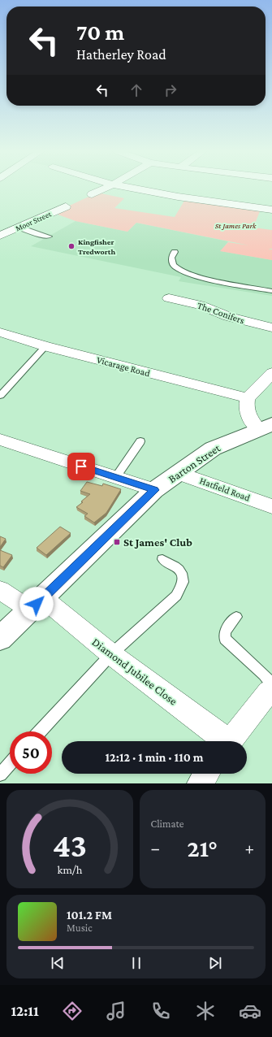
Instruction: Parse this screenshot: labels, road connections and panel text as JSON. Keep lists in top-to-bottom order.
{
  "streets": {
    "main road": ["Barton Street"],
    "street": [
      "Moor Street",
      "The Conifers",
      "Vicarage Road",
      "Hatfield Road",
      "Diamond Jubilee Close"
    ]
  },
  "crossings": [
    ["Barton Street", "Hatfield Road"],
    ["Barton Street", "Diamond Jubilee Close"]
  ],
  "parks": ["St James Park"],
  "places": {
    "other": ["Kingfisher Tredworth"],
    "transit": ["St James' Club"]
  },
  "page": {
    "turn": ["70 m", "Hatherley Road"],
    "limit": "50",
    "trip": "12:12 · 1 min · 110 m",
    "tile": "Climate",
    "heat": ["−", "21°", "+"],
    "song": ["101.2 FM", "Music"],
    "tabs": "12:11",
    "gauge": ["43", "km/h"]
  }
}
